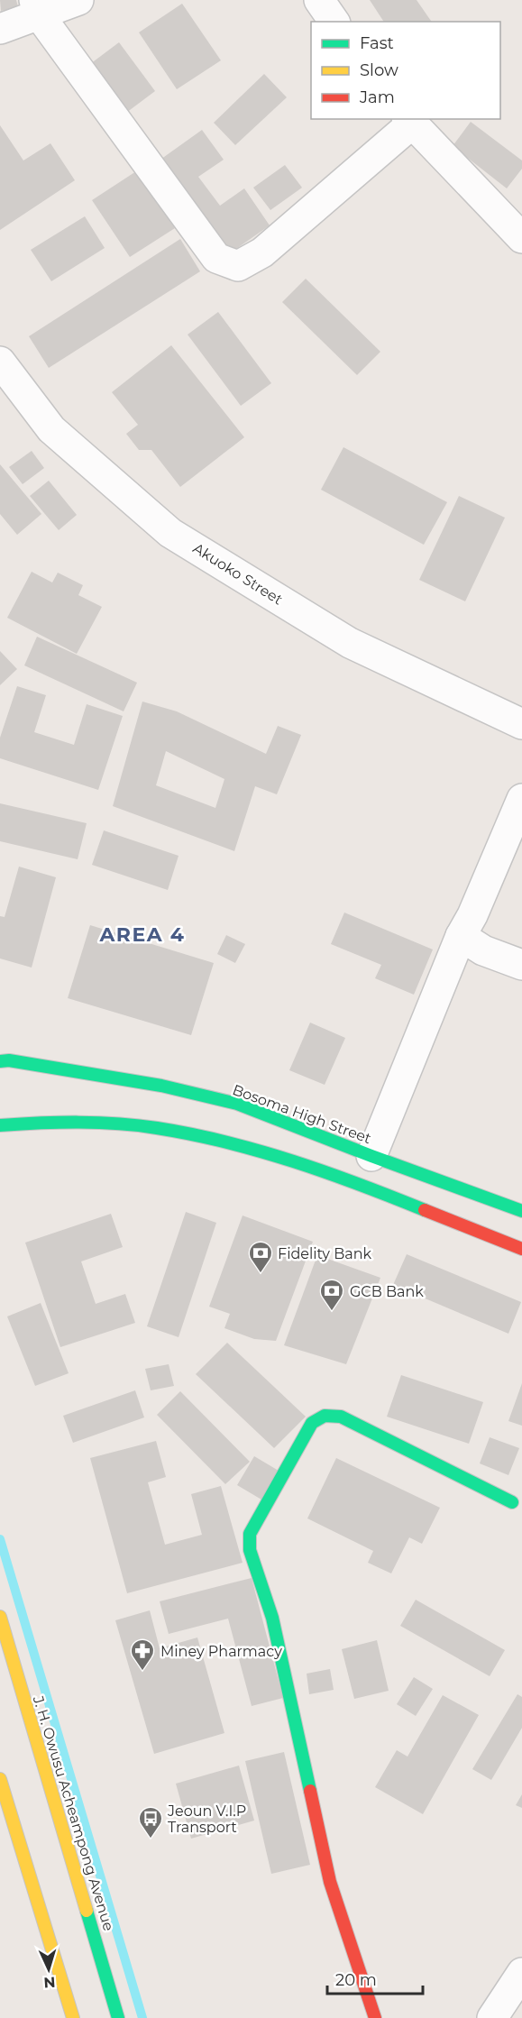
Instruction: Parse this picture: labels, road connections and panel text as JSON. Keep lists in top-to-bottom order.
{
  "streets": {
    "street": ["Akuoko Street", "Bosoma High Street", "J. H. Owusu Acheampong Avenue"]
  },
  "districts": ["AREA 4"],
  "places": {
    "bank": ["Fidelity Bank", "GCB Bank"],
    "pharmacy": ["Miney Pharmacy"],
    "bus stop": ["Jeoun V.I.P Transport"]
  },
  "legend": ["Fast", "Slow", "Jam"],
  "scale_bar": "20 m",
  "north": "bottom"
}
